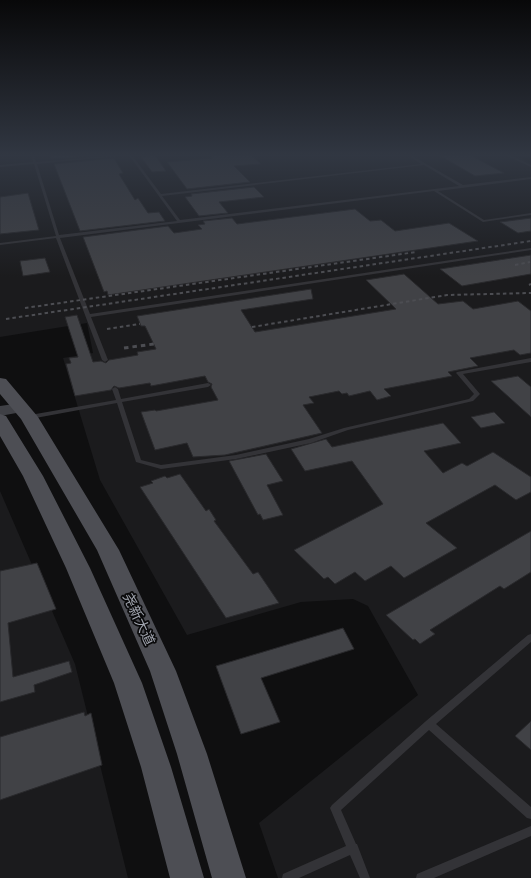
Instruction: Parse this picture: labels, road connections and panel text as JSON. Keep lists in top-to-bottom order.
{
  "streets": {
    "main road": ["尧新大道"]
  }
}
